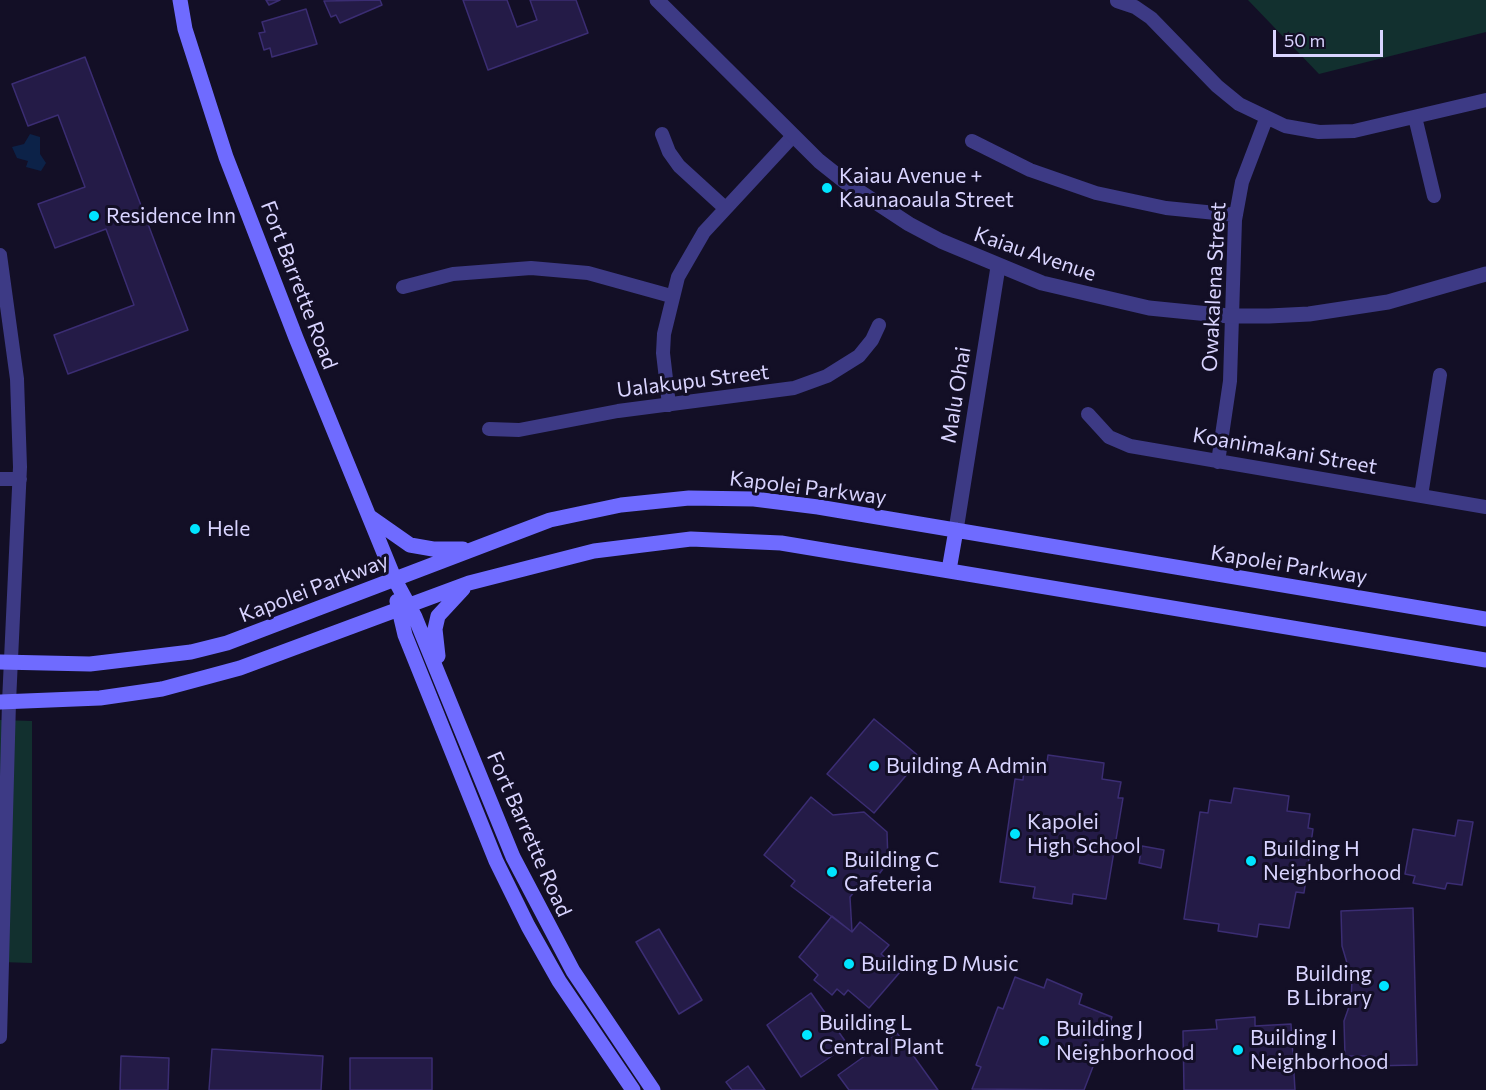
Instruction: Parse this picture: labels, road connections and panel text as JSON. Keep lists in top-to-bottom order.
{
  "streets": {
    "main road": ["Fort Barrette Road", "Kapolei Parkway"],
    "street": [
      "Kaiau Avenue",
      "Owakalena Street",
      "Ualakupu Street",
      "Malu Ohai",
      "Koanimakani Street"
    ]
  },
  "crossings": [
    ["Kaiau Avenue", "Owakalena Street"],
    ["Kaiau Avenue", "Malu Ohai"],
    ["Fort Barrette Road", "Kapolei Parkway"],
    ["Owakalena Street", "Koanimakani Street"],
    ["Malu Ohai", "Kapolei Parkway"]
  ],
  "places": [
    "Kaiau Avenue + Kaunaoaula Street",
    "Residence Inn",
    "Hele",
    "Building A Admin",
    "Kapolei High School",
    "Building H Neighborhood",
    "Building C Cafeteria",
    "Building D Music",
    "Building B Library",
    "Building L Central Plant",
    "Building J Neighborhood",
    "Building I Neighborhood"
  ],
  "scale_bar": "50 m"
}
